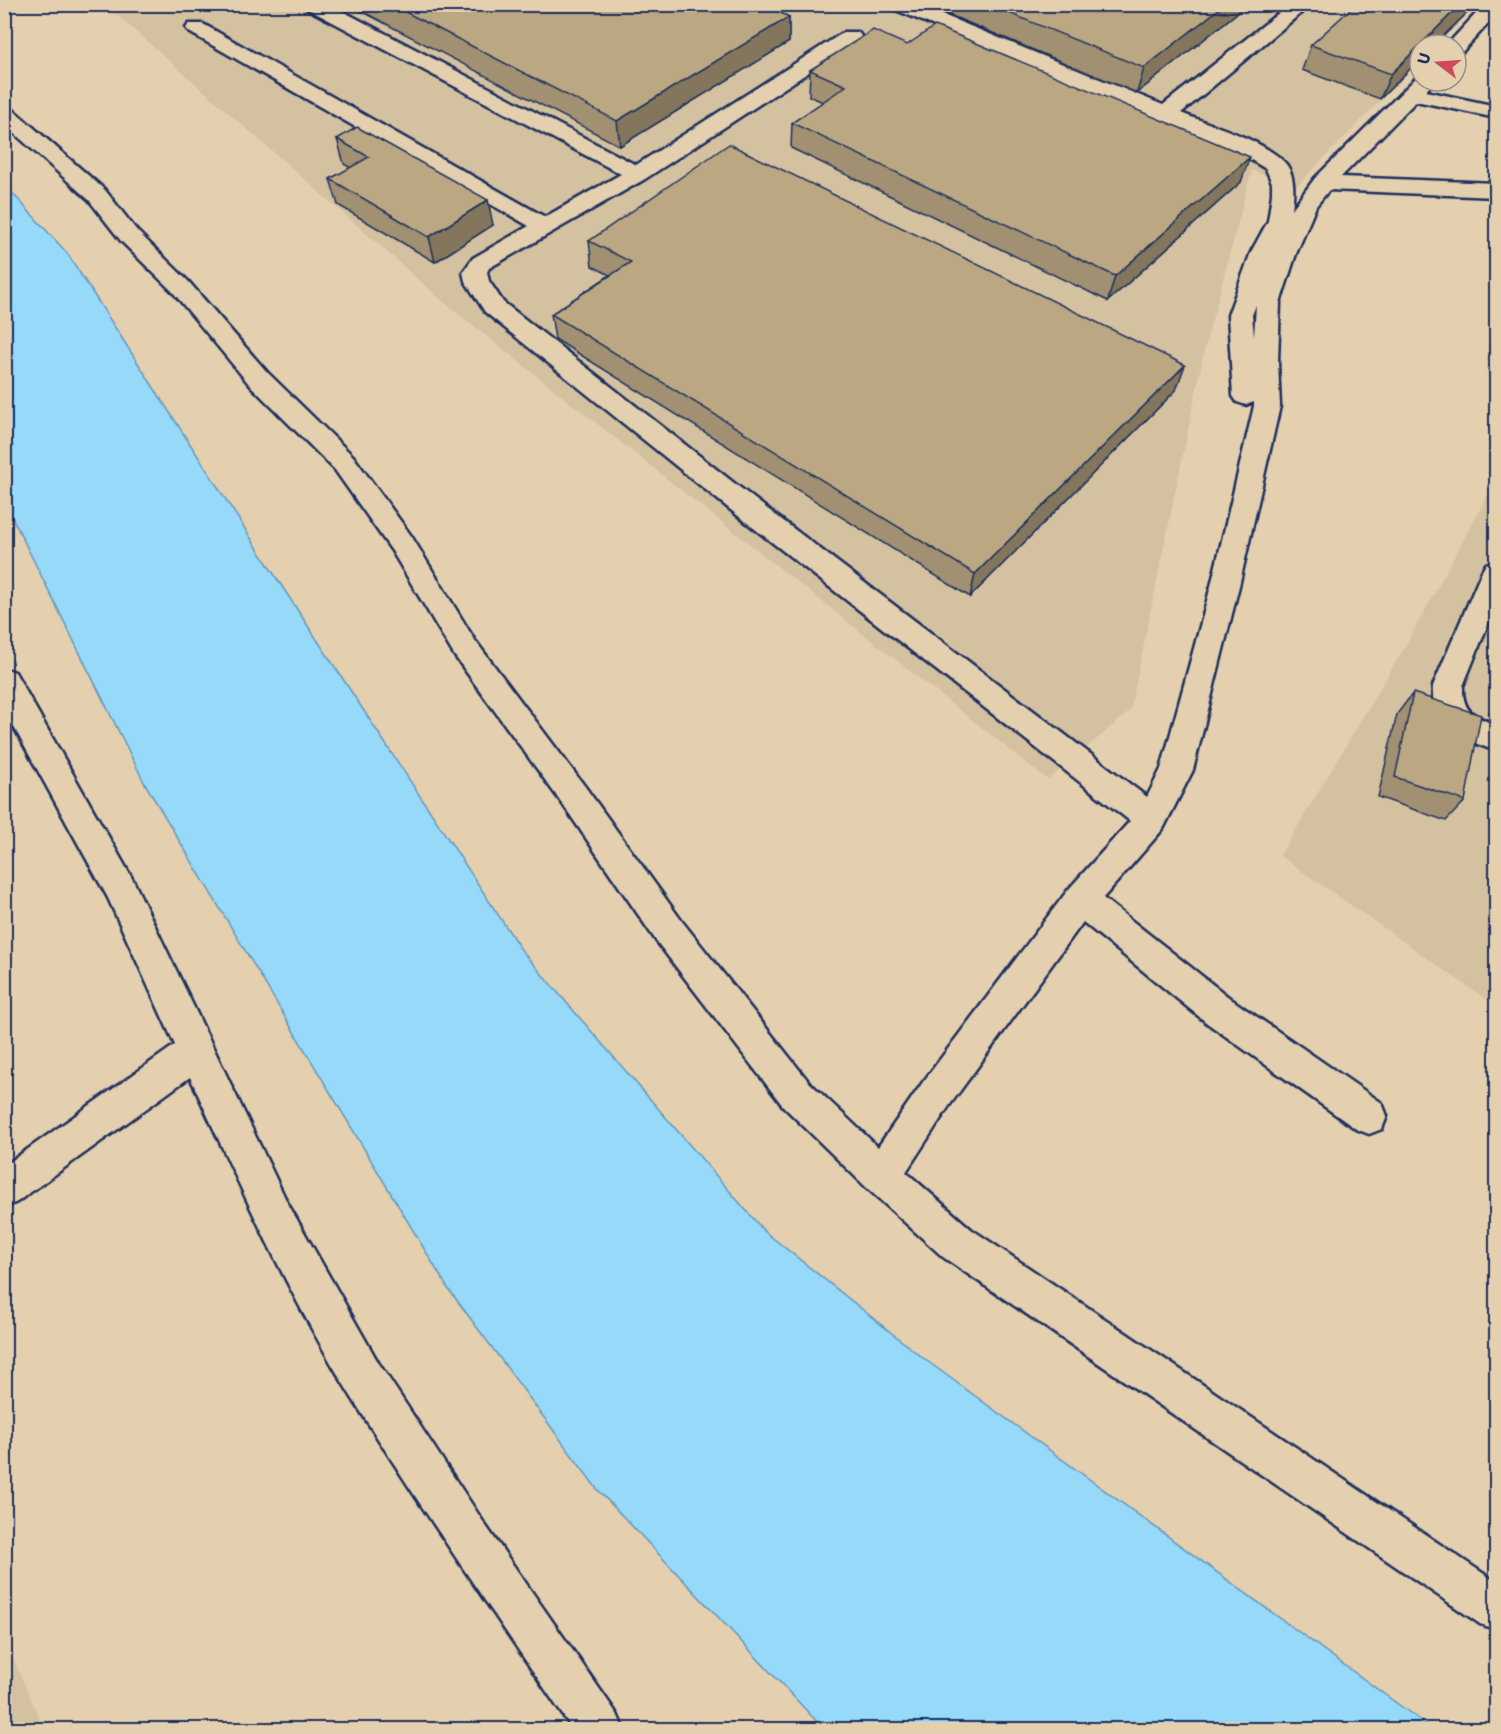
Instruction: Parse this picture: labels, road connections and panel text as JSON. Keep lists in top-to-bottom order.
{
  "north": "left"
}
